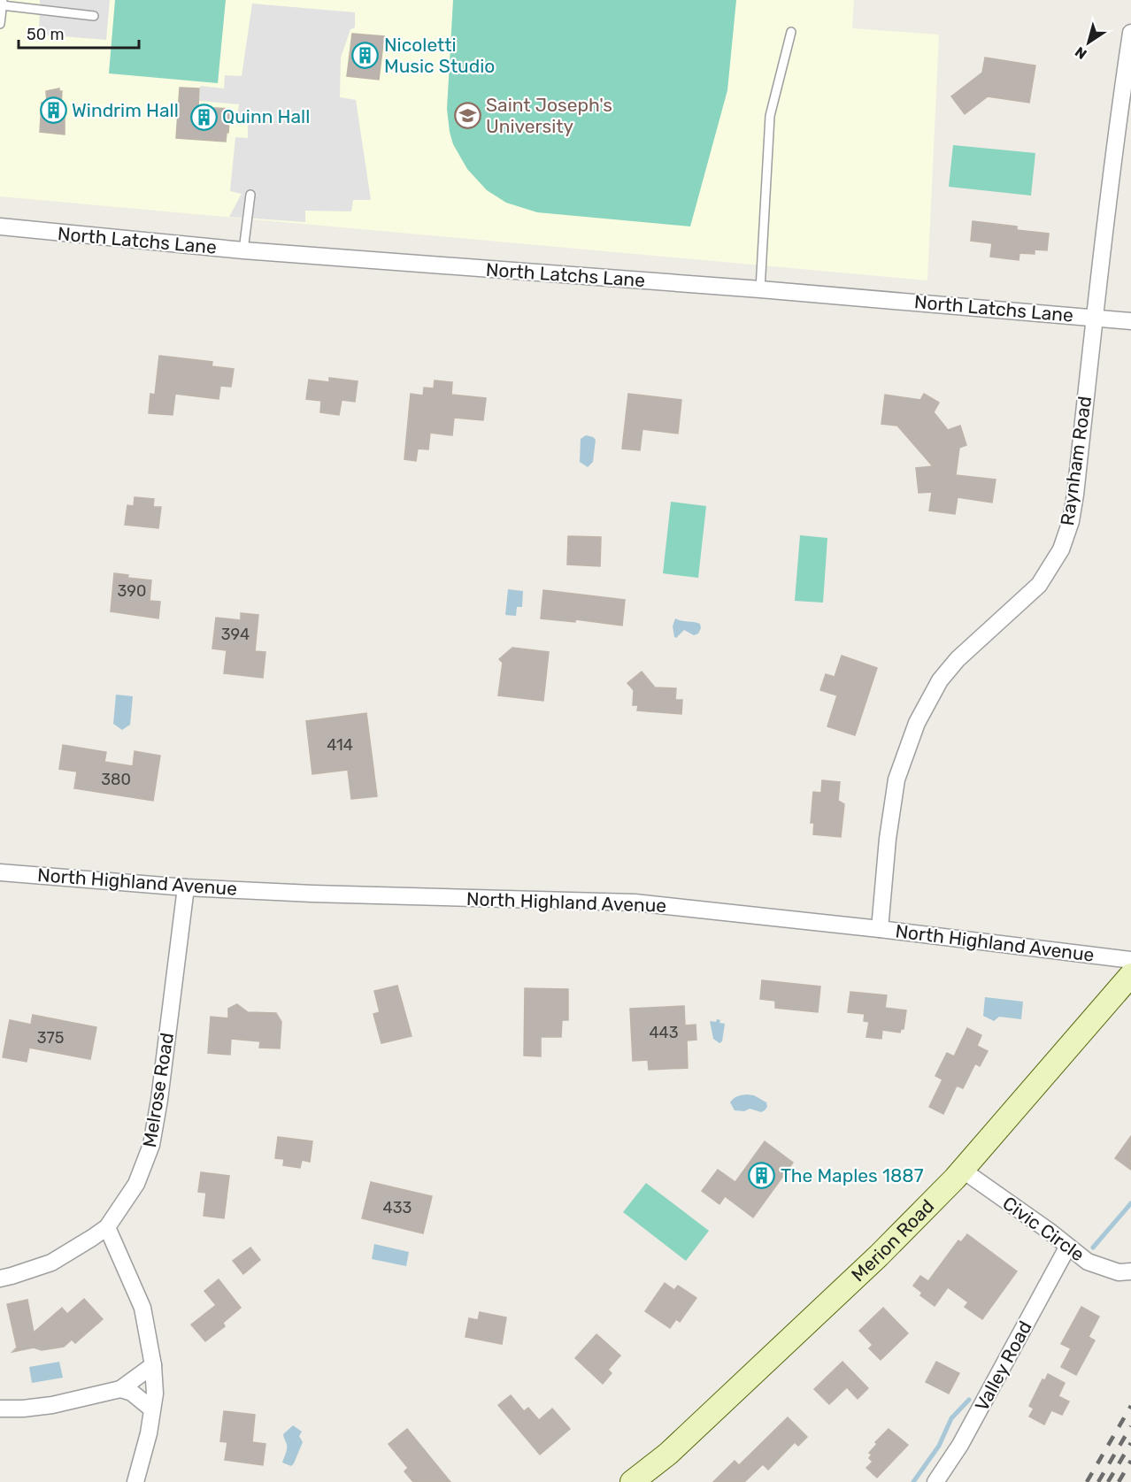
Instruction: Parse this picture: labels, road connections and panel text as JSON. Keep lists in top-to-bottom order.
{
  "streets": {
    "street": [
      "North Latchs Lane",
      "Raynham Road",
      "North Highland Avenue",
      "Melrose Road",
      "Civic Circle",
      "Merion Road",
      "Valley Road"
    ]
  },
  "crossings": [
    ["North Latchs Lane", "Raynham Road"],
    ["Raynham Road", "North Highland Avenue"],
    ["North Highland Avenue", "Melrose Road"],
    ["Civic Circle", "Merion Road"],
    ["Civic Circle", "Valley Road"]
  ],
  "places": {
    "building": [
      "Nicoletti Music Studio",
      "Windrim Hall",
      "Quinn Hall",
      "The Maples 1887"
    ],
    "school or university": ["Saint Joseph's University"]
  },
  "house_numbers": [
    "390",
    "394",
    "414",
    "380",
    "443",
    "375",
    "433"
  ],
  "scale_bar": "50 m",
  "north": "bottom left"
}
